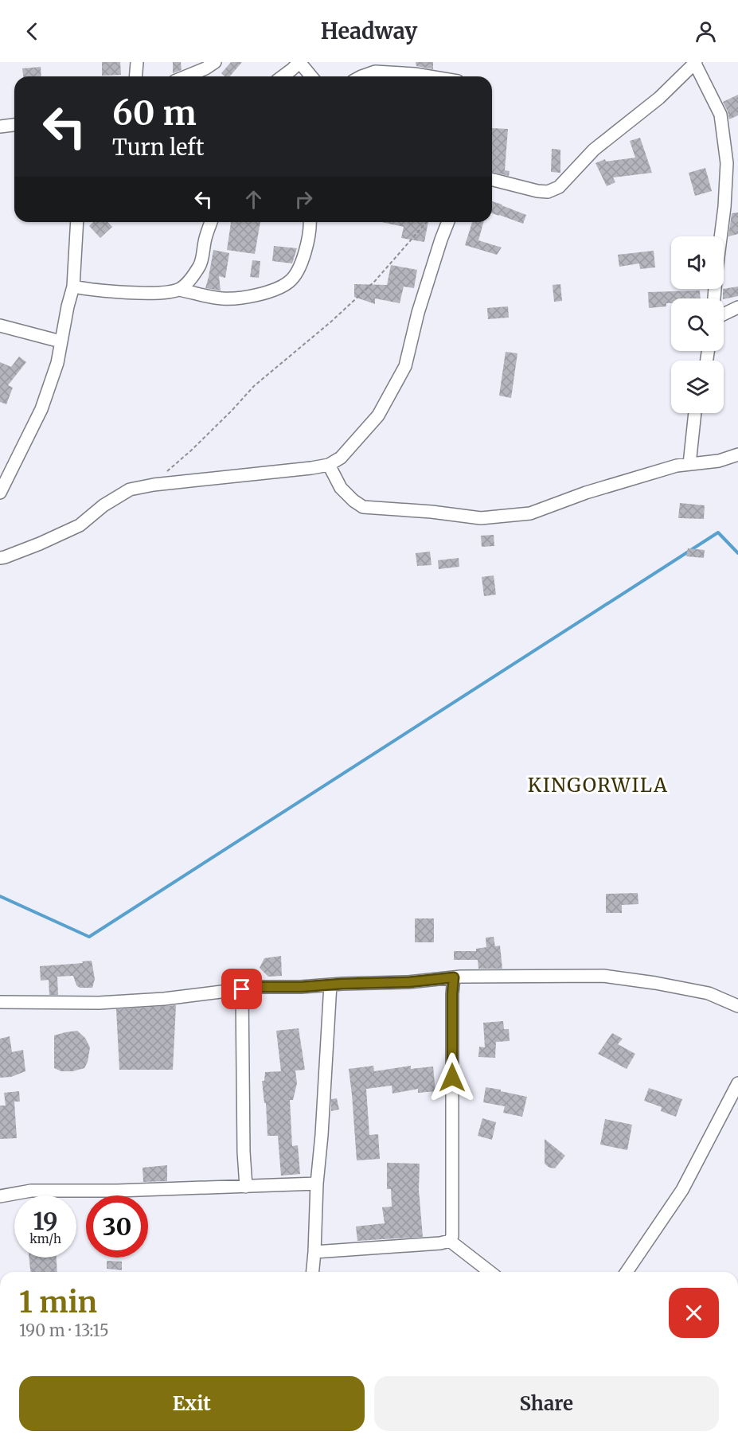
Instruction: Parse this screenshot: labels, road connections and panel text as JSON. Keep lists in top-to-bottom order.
{
  "districts": ["KINGORWILA"],
  "page": {
    "header": "Headway",
    "turn": ["60 m", "Turn left"],
    "speed": "19 km/h",
    "limit": "30",
    "heading": ["1 min", "190 m · 13:15"],
    "buttons": ["Exit", "Share"]
  }
}
